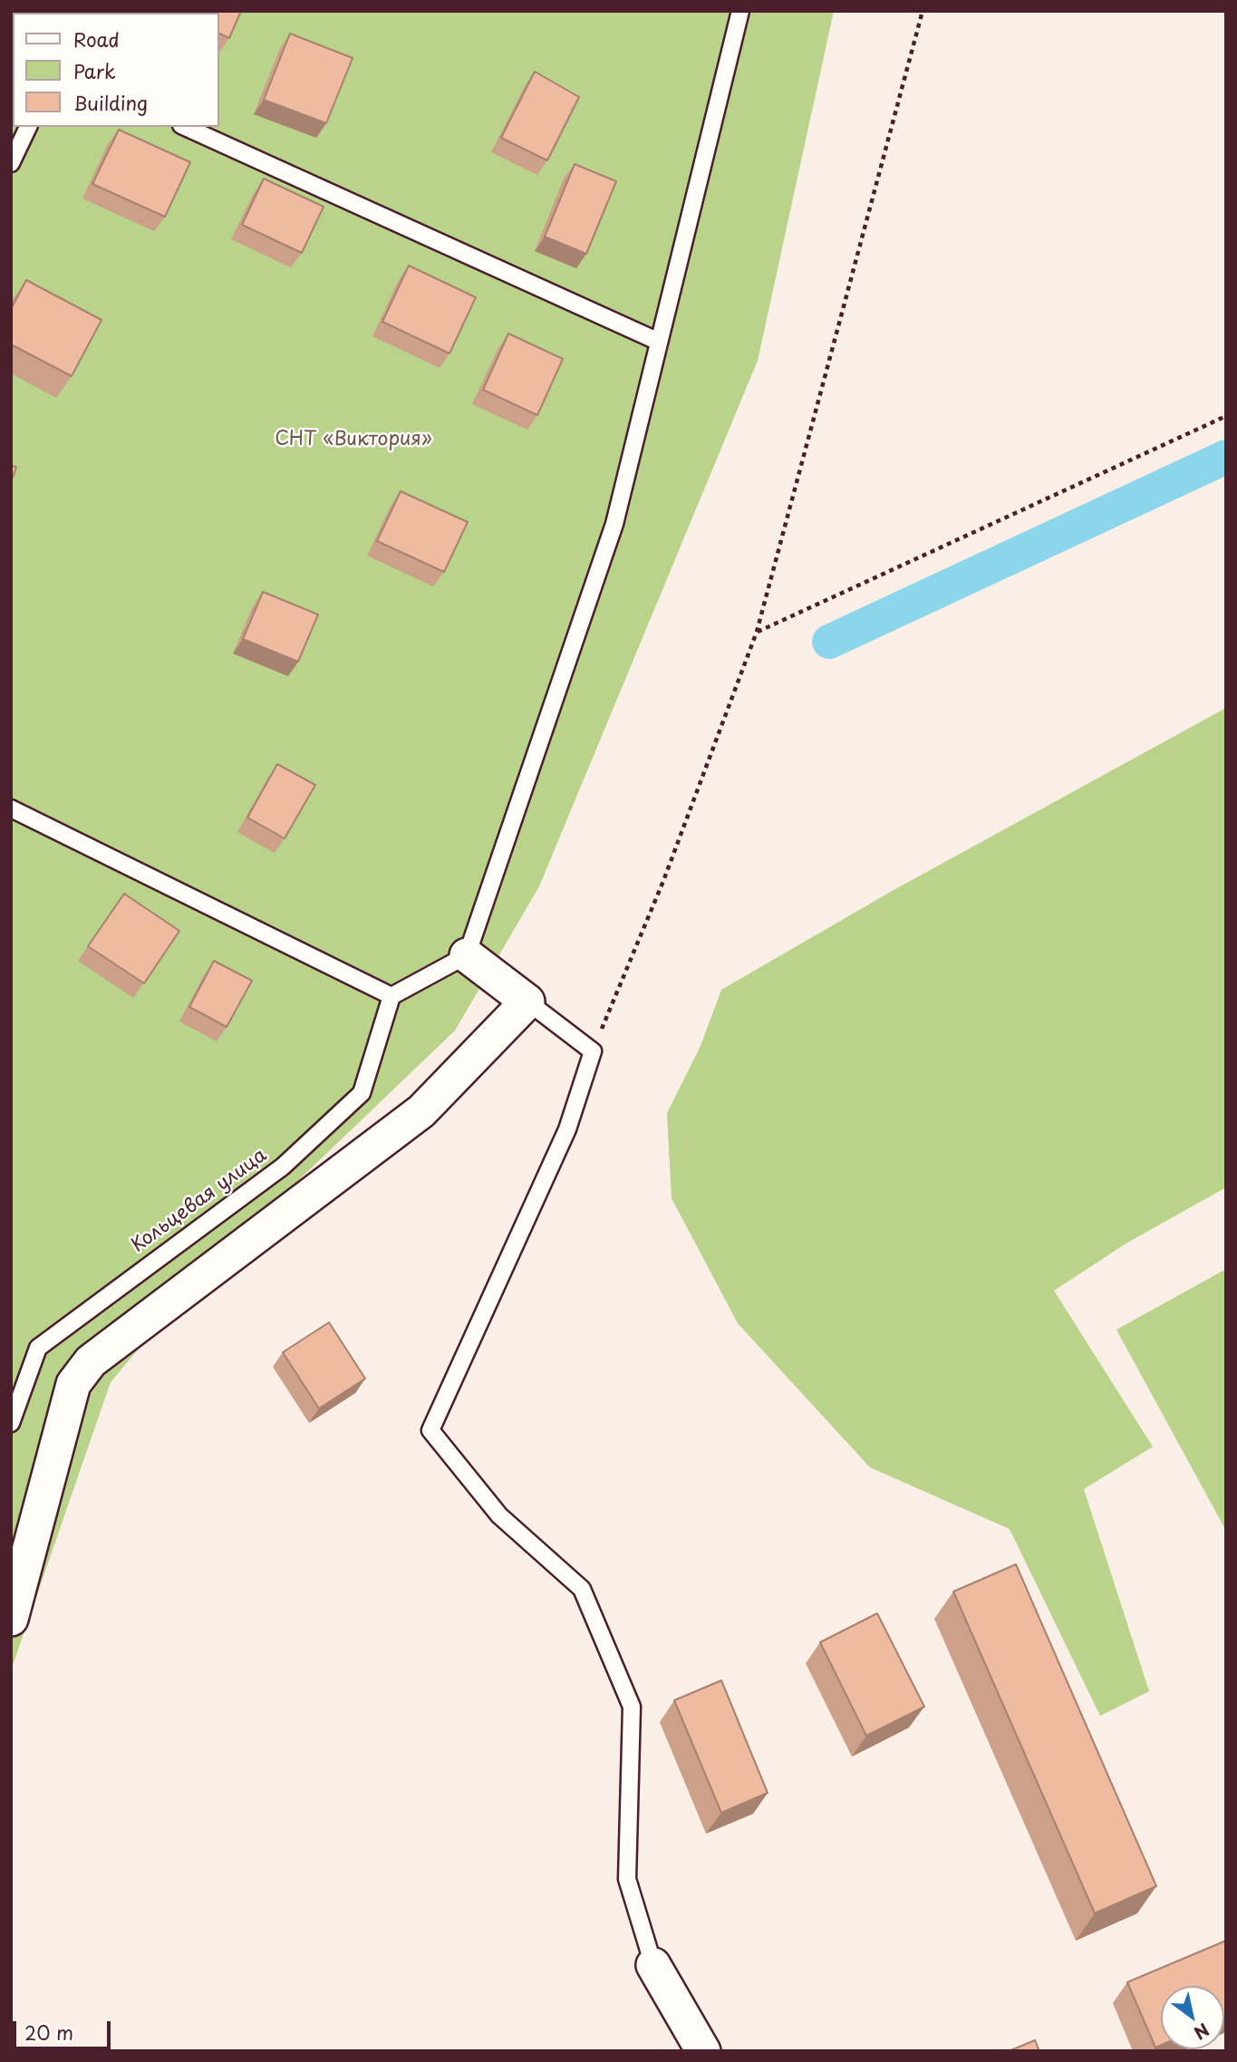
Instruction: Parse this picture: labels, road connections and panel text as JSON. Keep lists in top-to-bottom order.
{
  "streets": {
    "lane": ["Кольцевая улица"]
  },
  "parks": ["СНТ «Виктория»"],
  "legend": ["Road", "Park", "Building"],
  "scale_bar": "20 m",
  "north": "bottom right"
}
